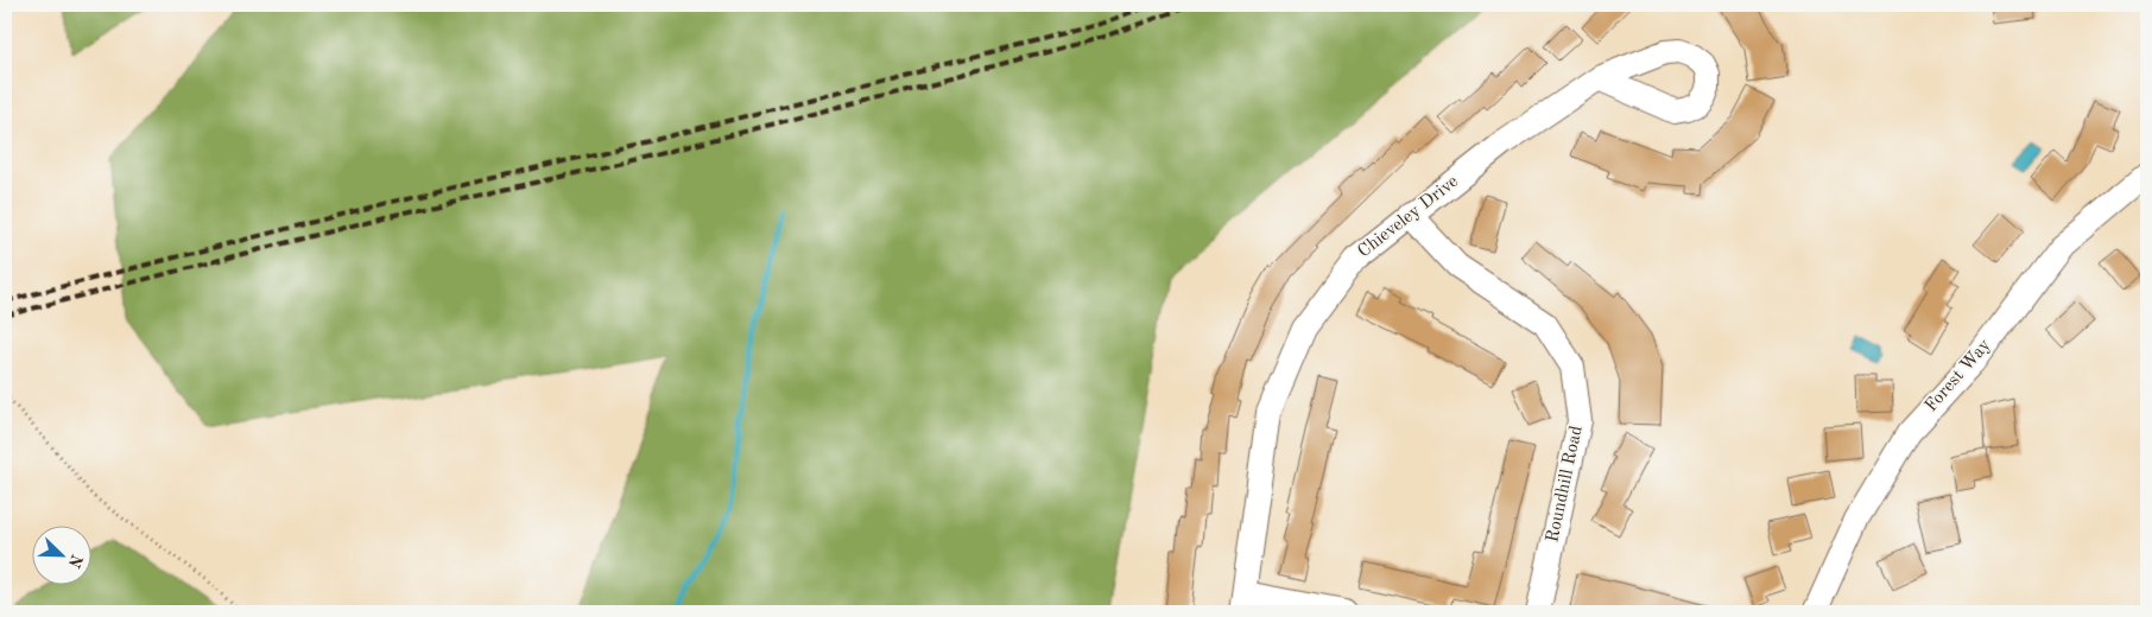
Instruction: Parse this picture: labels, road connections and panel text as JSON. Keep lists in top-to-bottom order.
{
  "streets": {
    "street": ["Chieveley Drive", "Forest Way", "Roundhill Road"]
  },
  "crossings": [
    ["Chieveley Drive", "Roundhill Road"]
  ],
  "north": "bottom right"
}
